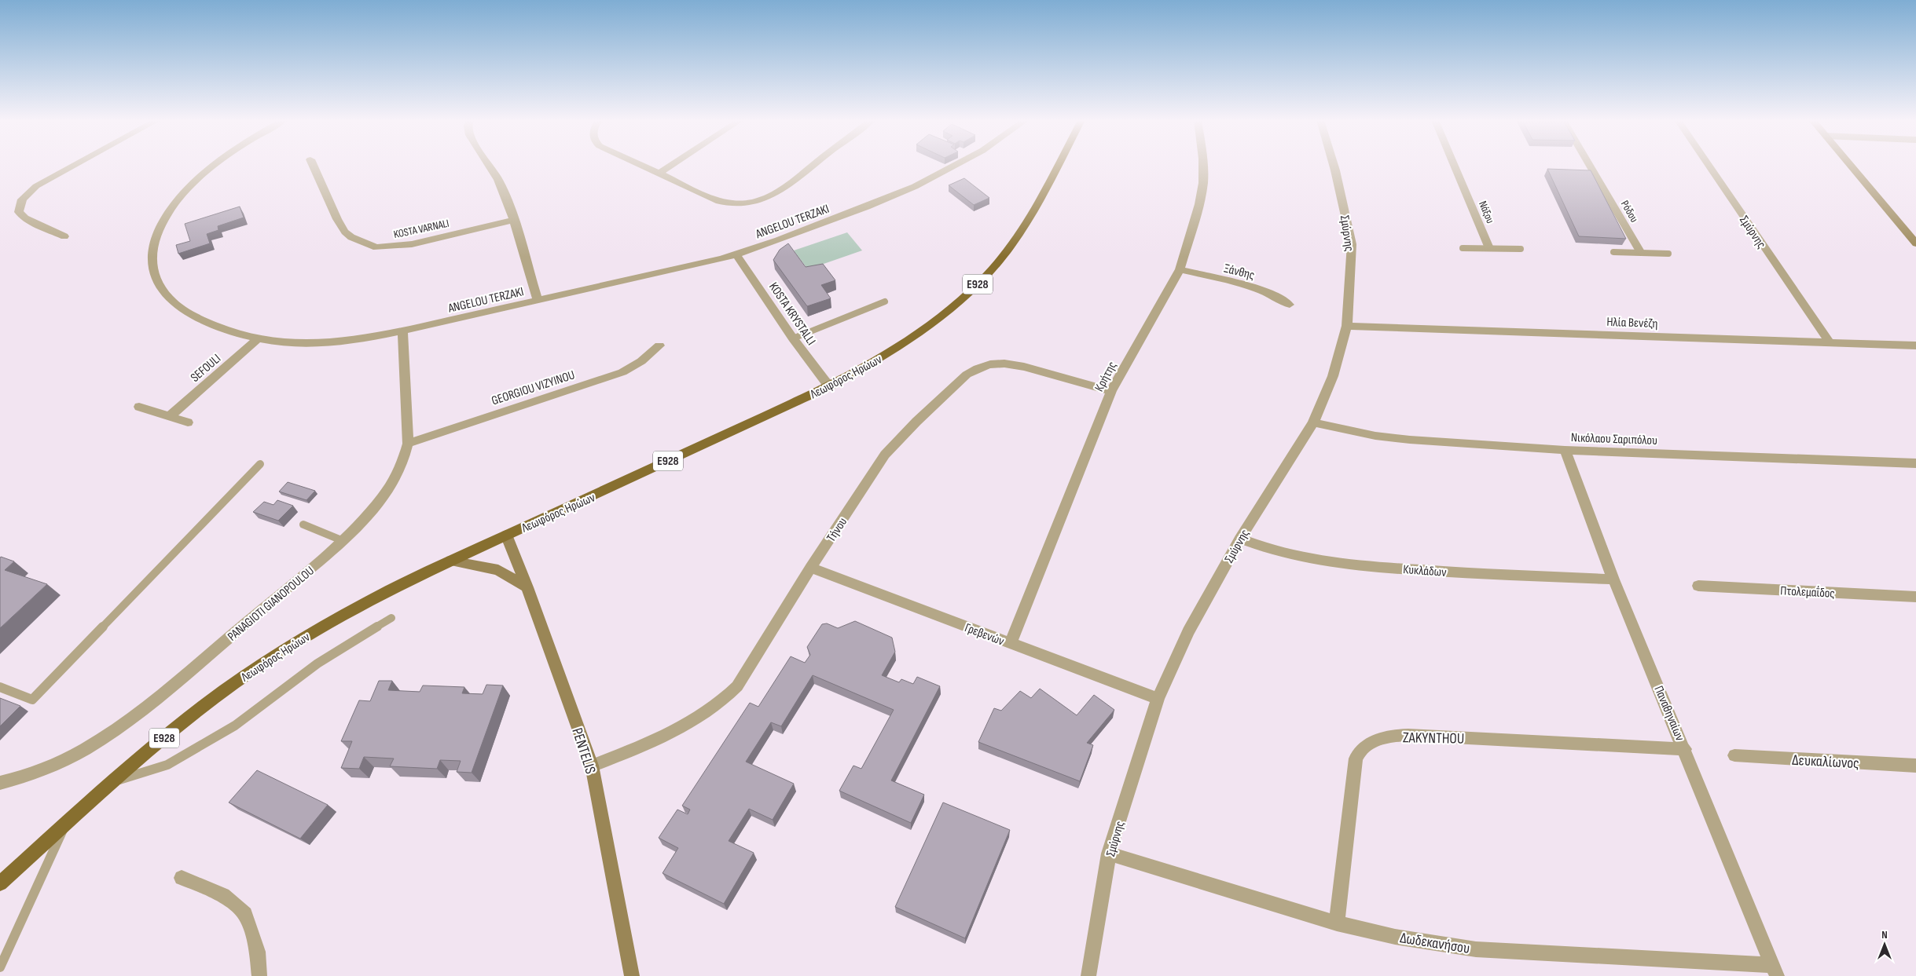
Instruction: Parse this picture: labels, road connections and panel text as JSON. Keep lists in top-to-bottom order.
{
  "streets": {
    "main road": ["E928", "Λεωφόρος Ηρώων"],
    "street": [
      "Ρόδου",
      "Νάξου",
      "ANGELOU TERZAKI",
      "KOSTA VARNALI",
      "Σμύρνης",
      "Ξάνθης",
      "KOSTA KRYSTALLI",
      "Ηλία Βενέζη",
      "SEFOULI",
      "Κρήτης",
      "GEORGIOU VIZYINOU",
      "Νικόλαου Σαριπόλου",
      "Τήνου",
      "Κυκλάδων",
      "Πτολεμαΐδος",
      "PANAGIOTI GIANOPOULOU",
      "Γρεβενών",
      "Παναθηναίων",
      "ZAKYNTHOU",
      "PENTELIS",
      "Δευκαλίωνος",
      "Δωδεκανήσου"
    ]
  },
  "crossings": [
    ["ANGELOU TERZAKI", "KOSTA KRYSTALLI"],
    ["ANGELOU TERZAKI", "SEFOULI"],
    ["ANGELOU TERZAKI", "PANAGIOTI GIANOPOULOU"],
    ["Σμύρνης", "Ηλία Βενέζη"],
    ["Σμύρνης", "Νικόλαου Σαριπόλου"],
    ["Σμύρνης", "Κυκλάδων"],
    ["Σμύρνης", "Γρεβενών"],
    ["Σμύρνης", "Δωδεκανήσου"],
    ["Ξάνθης", "Κρήτης"],
    ["KOSTA KRYSTALLI", "Λεωφόρος Ηρώων"],
    ["Λεωφόρος Ηρώων", "PENTELIS"],
    ["Κρήτης", "Τήνου"],
    ["Κρήτης", "Γρεβενών"],
    ["GEORGIOU VIZYINOU", "PANAGIOTI GIANOPOULOU"],
    ["Νικόλαου Σαριπόλου", "Παναθηναίων"],
    ["Τήνου", "Γρεβενών"],
    ["Τήνου", "PENTELIS"],
    ["Κυκλάδων", "Παναθηναίων"],
    ["Παναθηναίων", "ZAKYNTHOU"],
    ["Παναθηναίων", "Δωδεκανήσου"],
    ["ZAKYNTHOU", "Δωδεκανήσου"]
  ],
  "north": "top"
}
